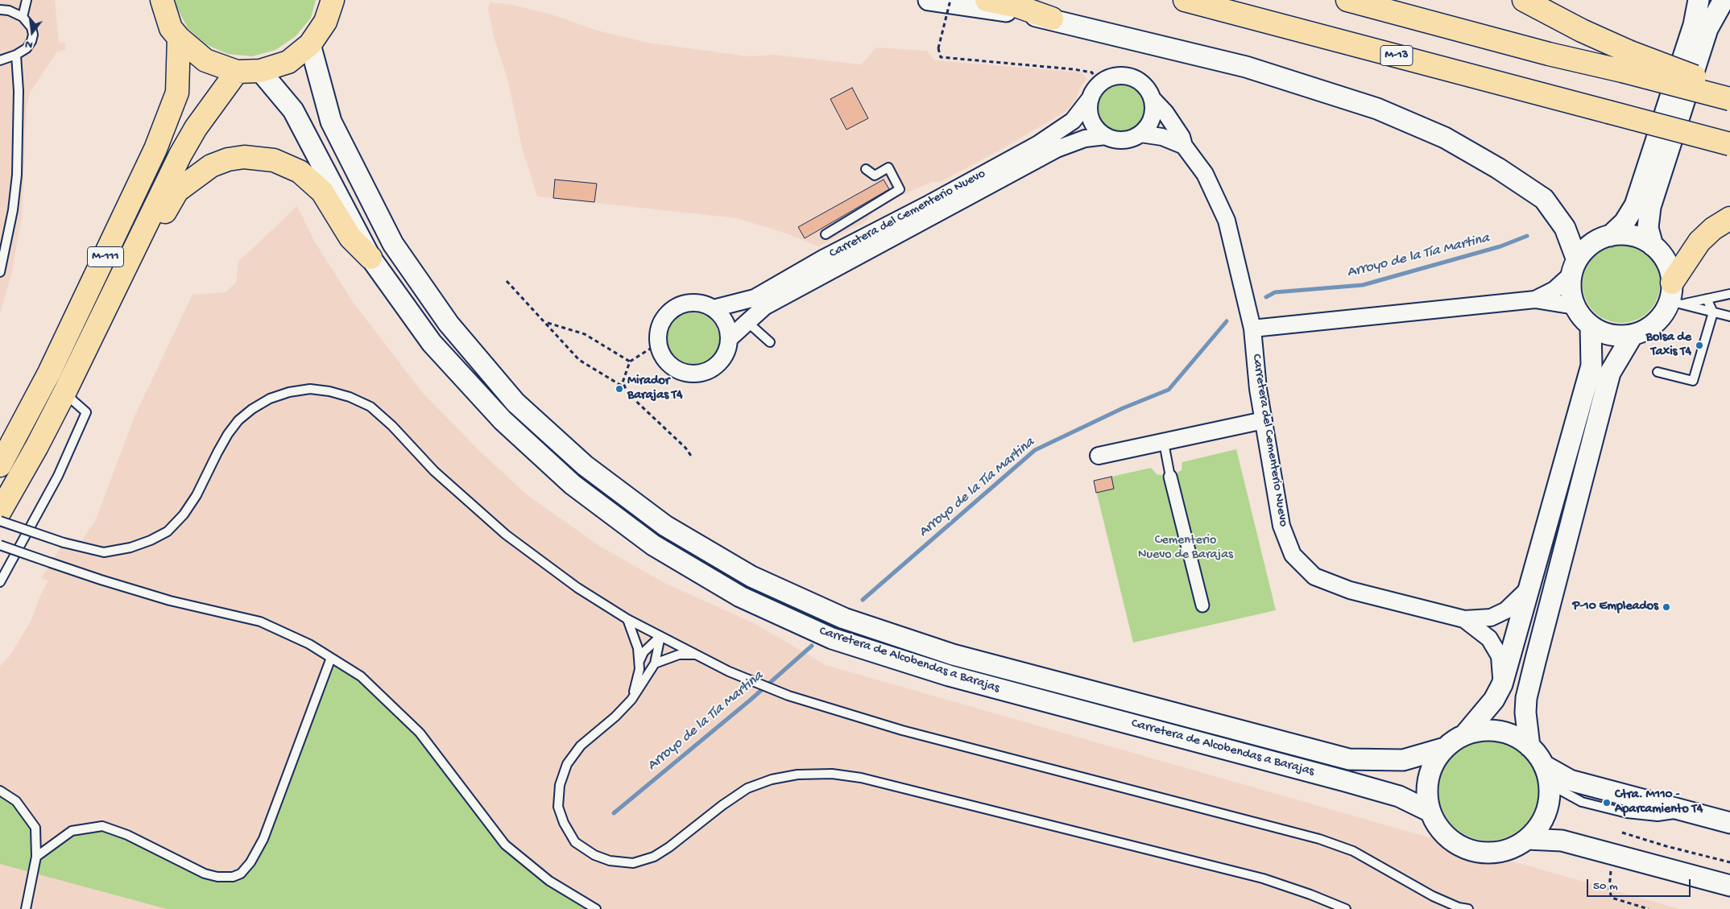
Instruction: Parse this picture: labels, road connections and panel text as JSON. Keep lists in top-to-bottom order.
{
  "streets": {
    "main road": ["M-13", "M-111"],
    "street": ["Carretera del Cementerio Nuevo", "Carretera de Alcobendas a Barajas"]
  },
  "water": ["Arroyo de la Tía Martina"],
  "parks": ["Cementerio Nuevo de Barajas"],
  "places": [
    "Bolsa de Taxis T4",
    "Mirador Barajas T4",
    "P-10 Empleados",
    "Ctra. M110 - Aparcamiento T4"
  ],
  "scale_bar": "50 m",
  "north": "bottom"
}
